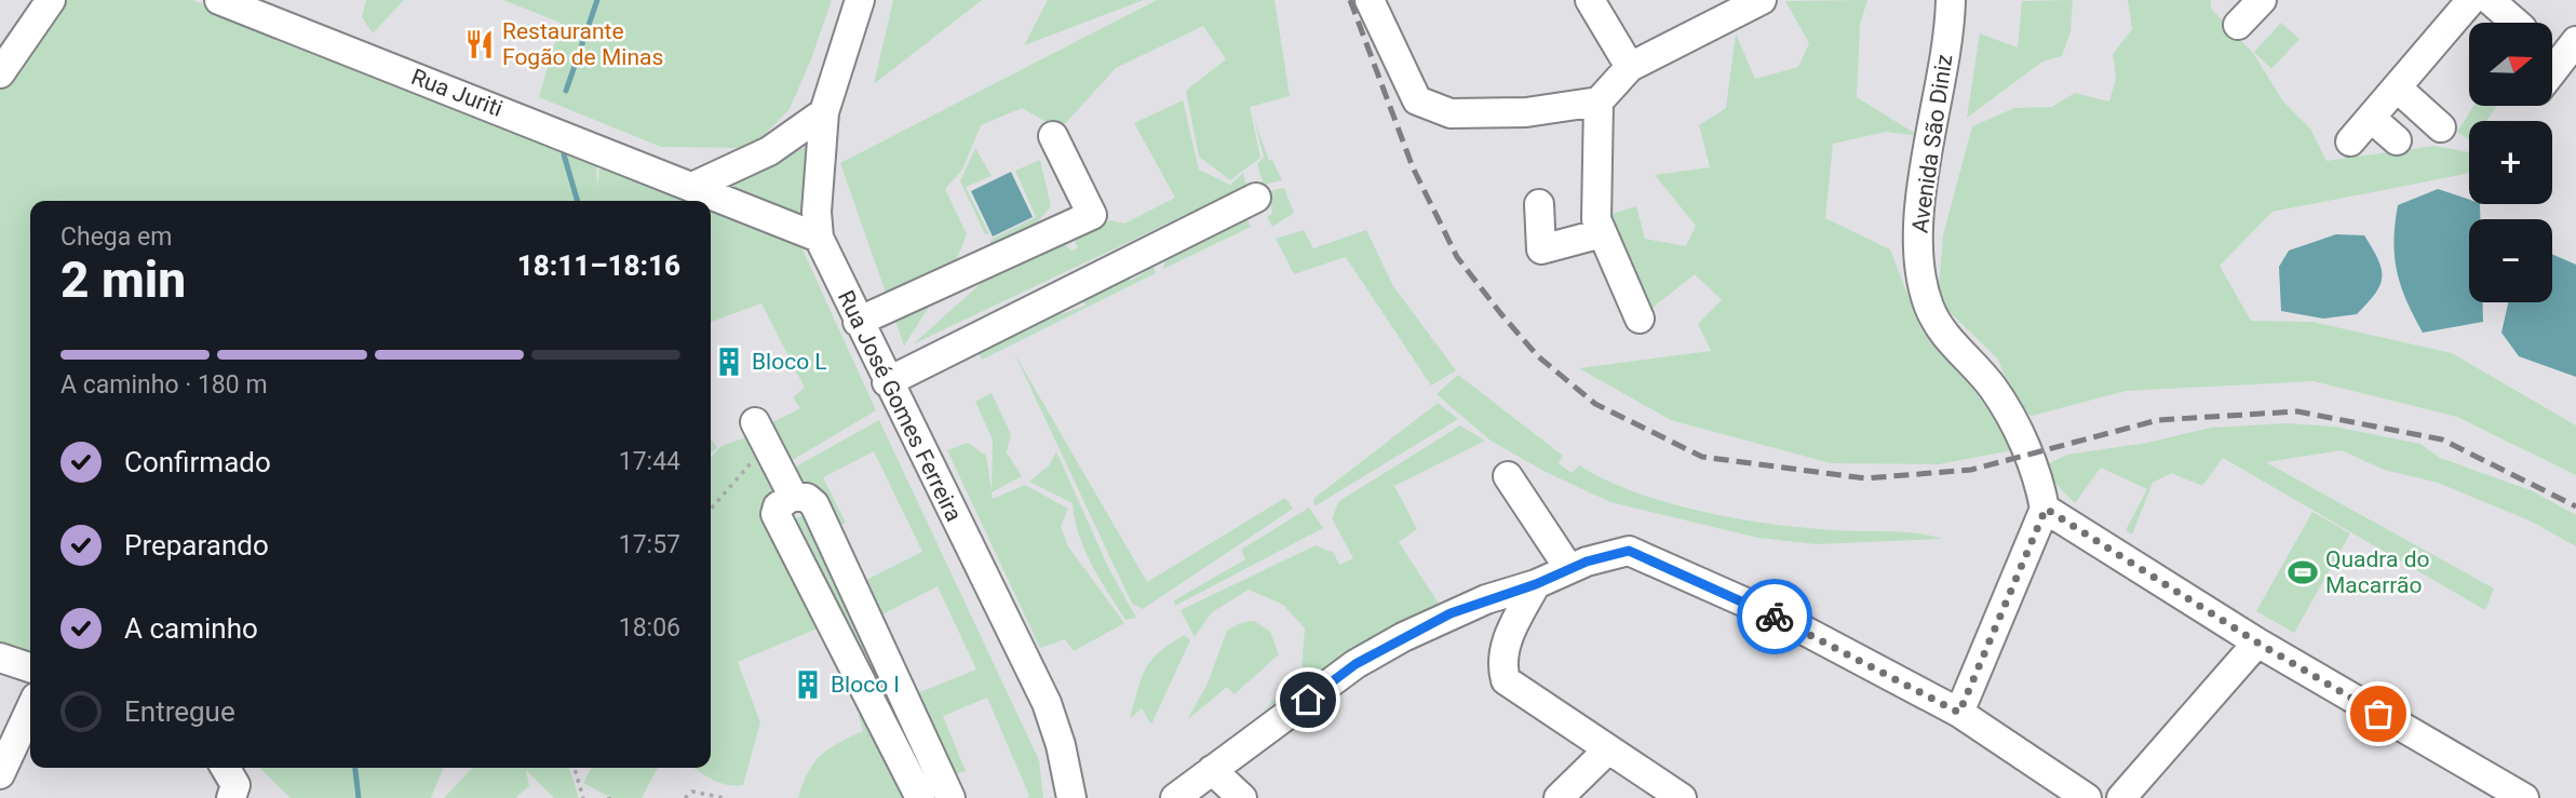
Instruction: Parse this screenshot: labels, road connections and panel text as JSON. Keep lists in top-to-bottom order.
{
  "streets": {
    "street": ["Rua Juriti", "Avenida São Diniz", "Rua José Gomes Ferreira"]
  },
  "crossings": [
    ["Rua Juriti", "Rua José Gomes Ferreira"]
  ],
  "places": {
    "restaurant": ["Restaurante Fogão de Minas"],
    "building": ["Bloco L", "Bloco I"],
    "sports": ["Quadra do Macarrão"]
  },
  "north": "right",
  "page": {
    "map_buttons": ["+", "−"],
    "heading": ["2 min", "Chega em", "18:11–18:16"],
    "bar": "A caminho · 180 m",
    "list": [
      ["Confirmado", "17:44"],
      ["Preparando", "17:57"],
      ["A caminho", "18:06"],
      "Entregue"
    ]
  }
}
